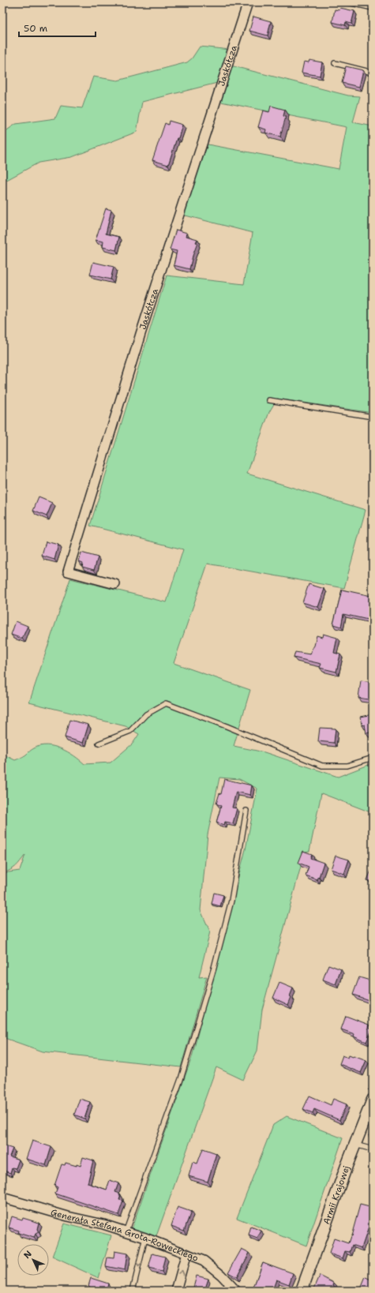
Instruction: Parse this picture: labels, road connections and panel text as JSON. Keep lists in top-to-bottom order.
{
  "streets": {
    "street": ["Jaskółcza", "Armii Krajowej", "Generała Stefana Grota-Roweckiego"]
  },
  "scale_bar": "50 m",
  "north": "top left"
}
